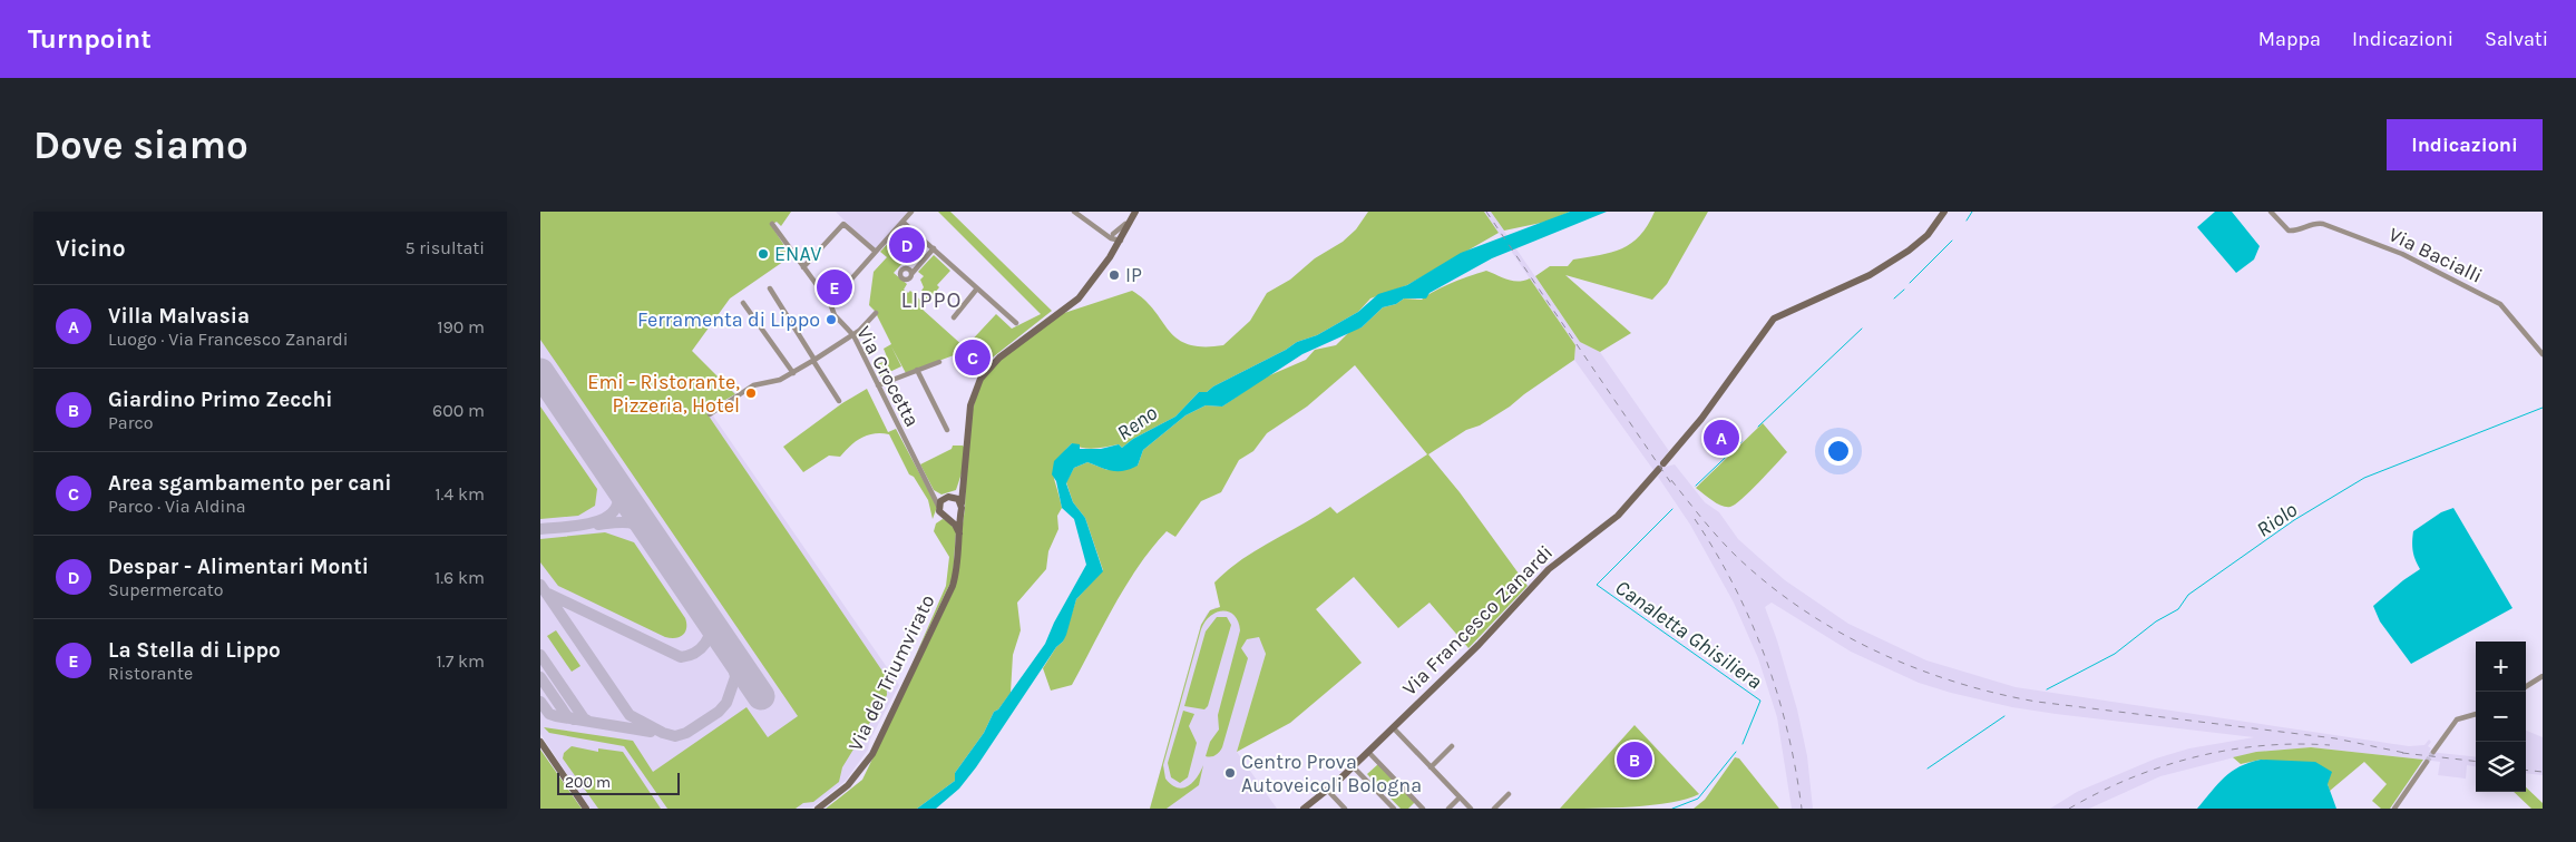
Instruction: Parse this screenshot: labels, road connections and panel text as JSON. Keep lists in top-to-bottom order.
{
  "streets": {
    "street": [
      "Via Bacialli",
      "Via Crocetta",
      "Via Francesco Zanardi",
      "Via del Triumvirato"
    ]
  },
  "crossings": [
    ["Via Crocetta", "Via del Triumvirato"]
  ],
  "districts": ["LIPPO"],
  "water": ["Reno", "Riolo", "Canaletta Ghisiliera"],
  "places": [
    "ENAV",
    "IP",
    "Ferramenta di Lippo",
    "Emi - Ristorante, Pizzeria, Hotel",
    "Centro Prova Autoveicoli Bologna"
  ],
  "scale_bar": "200 m",
  "page": {
    "header": "Turnpoint",
    "nav": ["Mappa", "Indicazioni", "Salvati"],
    "buttons": "Indicazioni",
    "title": "Dove siamo",
    "heading": ["Vicino", "5 risultati"],
    "pins": [
      "D",
      "E",
      "C",
      "A",
      "B"
    ],
    "list": [
      {
        "mark": "A",
        "name": "Villa Malvasia",
        "note": "Luogo · Via Francesco Zanardi",
        "value": "190 m"
      },
      {
        "mark": "B",
        "name": "Giardino Primo Zecchi",
        "note": "Parco",
        "value": "600 m"
      },
      {
        "mark": "C",
        "name": "Area sgambamento per cani",
        "note": "Parco · Via Aldina",
        "value": "1.4 km"
      },
      {
        "mark": "D",
        "name": "Despar - Alimentari Monti",
        "note": "Supermercato",
        "value": "1.6 km"
      },
      {
        "mark": "E",
        "name": "La Stella di Lippo",
        "note": "Ristorante",
        "value": "1.7 km"
      }
    ],
    "map_buttons": ["+", "−"],
    "scale": "200 m"
  }
}
